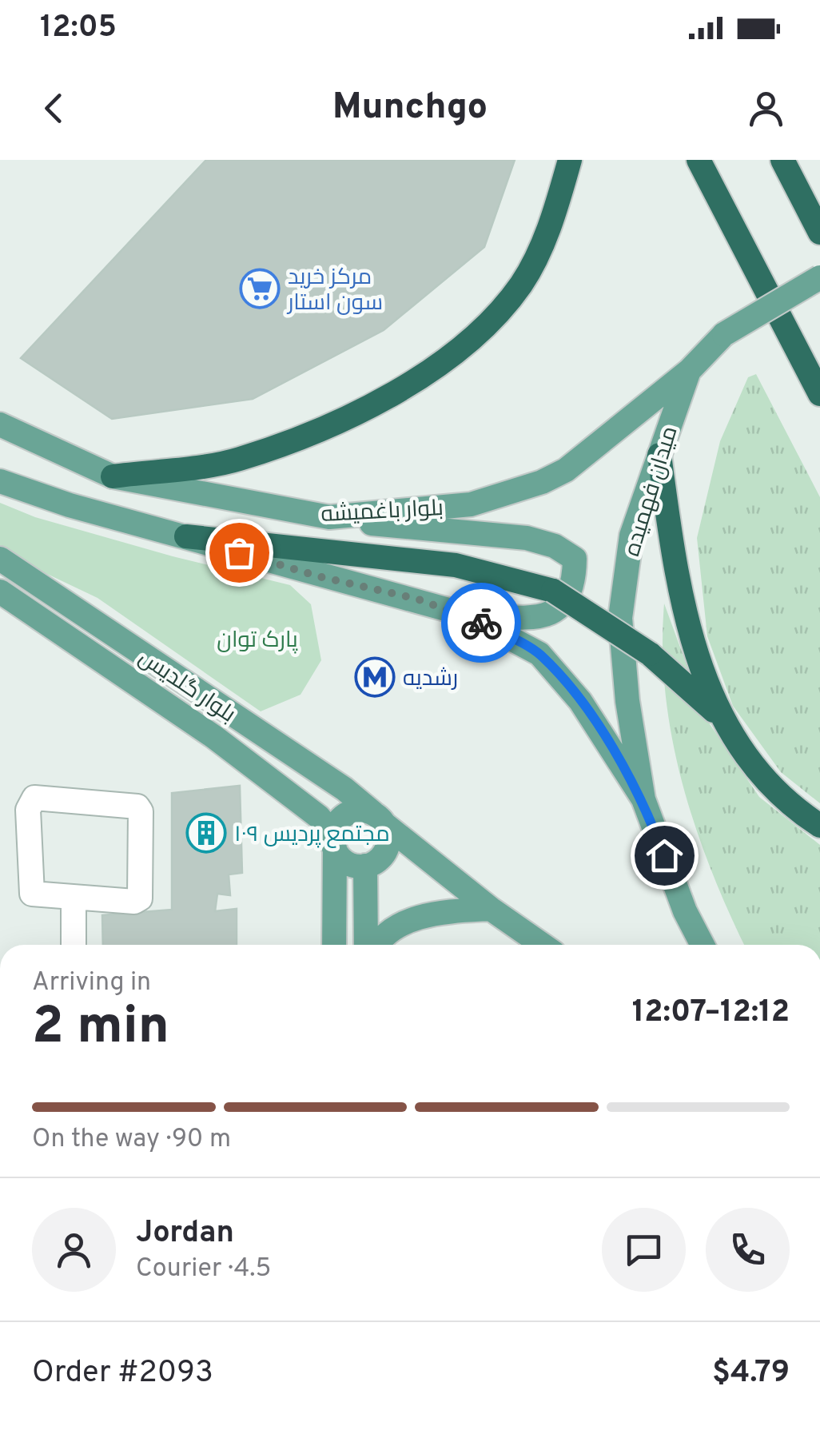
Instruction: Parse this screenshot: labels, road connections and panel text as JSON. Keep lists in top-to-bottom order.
{
  "streets": {
    "main road": ["میدان فهمیده", "بلوار باغمیشه", "بلوار گلدیس"]
  },
  "crossings": [
    ["میدان فهمیده", "بلوار باغمیشه"]
  ],
  "parks": ["پارک توان"],
  "places": {
    "supermarket": ["مرکز خرید سون استار"],
    "metro station": ["رشدیه"],
    "building": ["مجتمع پردیس ۱۰۹"]
  },
  "page": {
    "status": "12:05",
    "header": "Munchgo",
    "heading": ["2 min", "Arriving in", "12:07–12:12"],
    "panel": [
      "Jordan",
      "Courier · 4.5",
      "Order #2093",
      "$4.79"
    ],
    "bar": "On the way · 90 m"
  }
}
